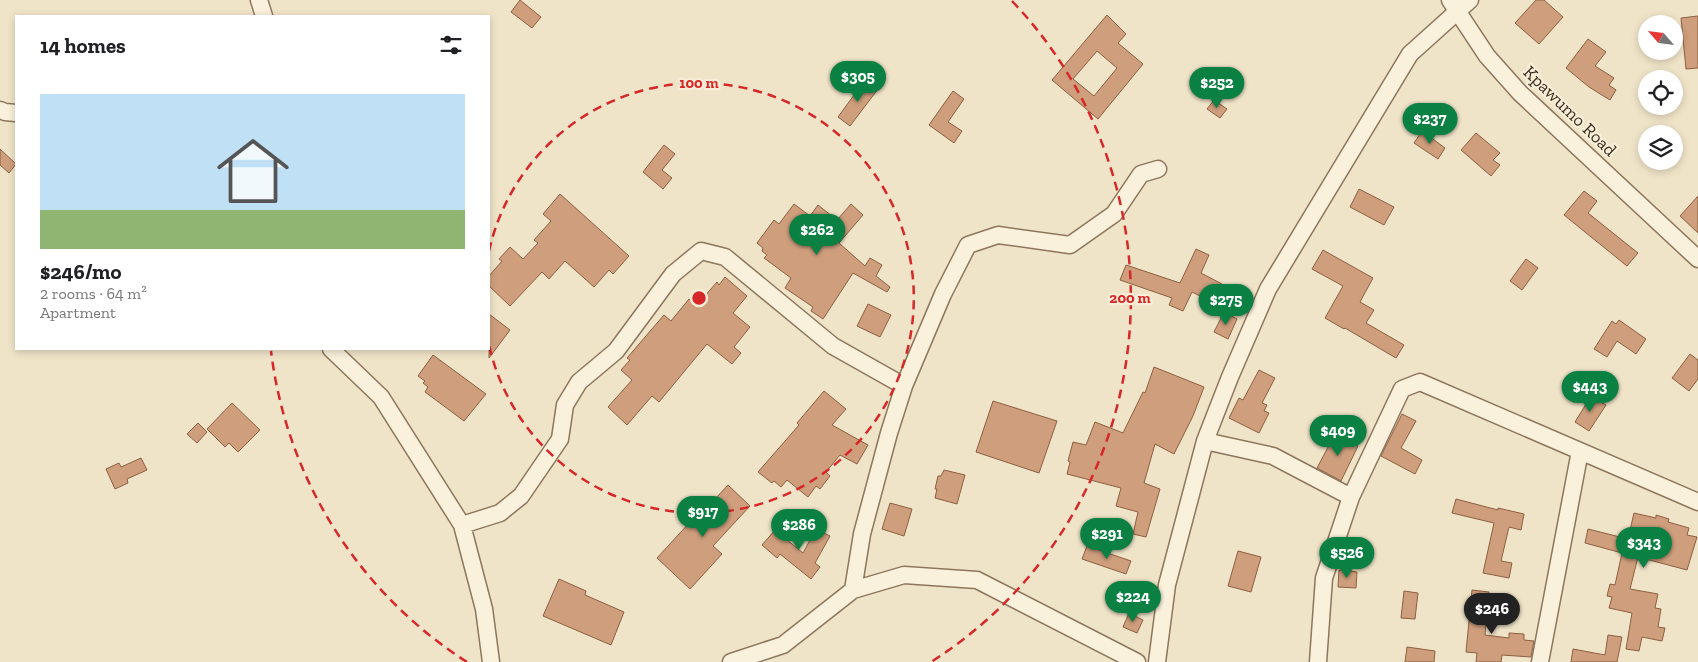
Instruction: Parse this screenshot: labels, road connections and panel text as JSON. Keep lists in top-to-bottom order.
{
  "streets": {
    "street": ["Kpawumo Road"]
  },
  "north": "top left",
  "page": {
    "heading": "14 homes",
    "price": [
      "$305",
      "$252",
      "$237",
      "$262",
      "$275",
      "$443",
      "$409",
      "$917",
      "$286",
      "$291",
      "$343",
      "$526",
      "$224",
      "$246"
    ],
    "list": [
      {
        "name": "$246/mo",
        "note": "2 rooms · 64 m² · Apartment"
      }
    ]
  },
  "rings": ["100 m", "200 m"]
}
